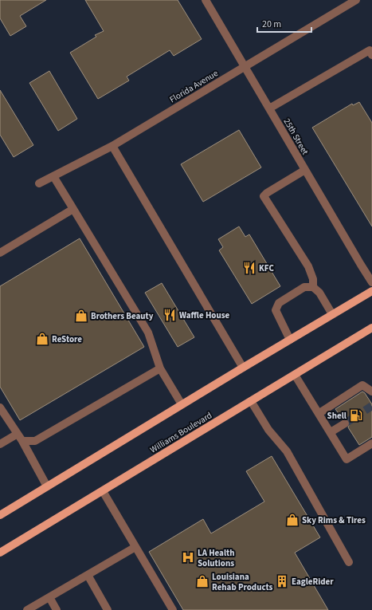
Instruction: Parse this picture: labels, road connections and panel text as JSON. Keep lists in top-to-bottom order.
{
  "streets": {
    "main road": ["Williams Boulevard"],
    "street": ["Florida Avenue", "25th Street"]
  },
  "crossings": [
    ["Florida Avenue", "25th Street"]
  ],
  "places": {
    "restaurant": ["KFC", "Waffle House"],
    "shop": [
      "Brothers Beauty",
      "ReStore",
      "Sky Rims & Tires",
      "Louisiana Rehab Products"
    ],
    "fuel station": ["Shell"],
    "hospital": ["LA Health Solutions"],
    "building": ["EagleRider"]
  },
  "scale_bar": "20 m"
}
